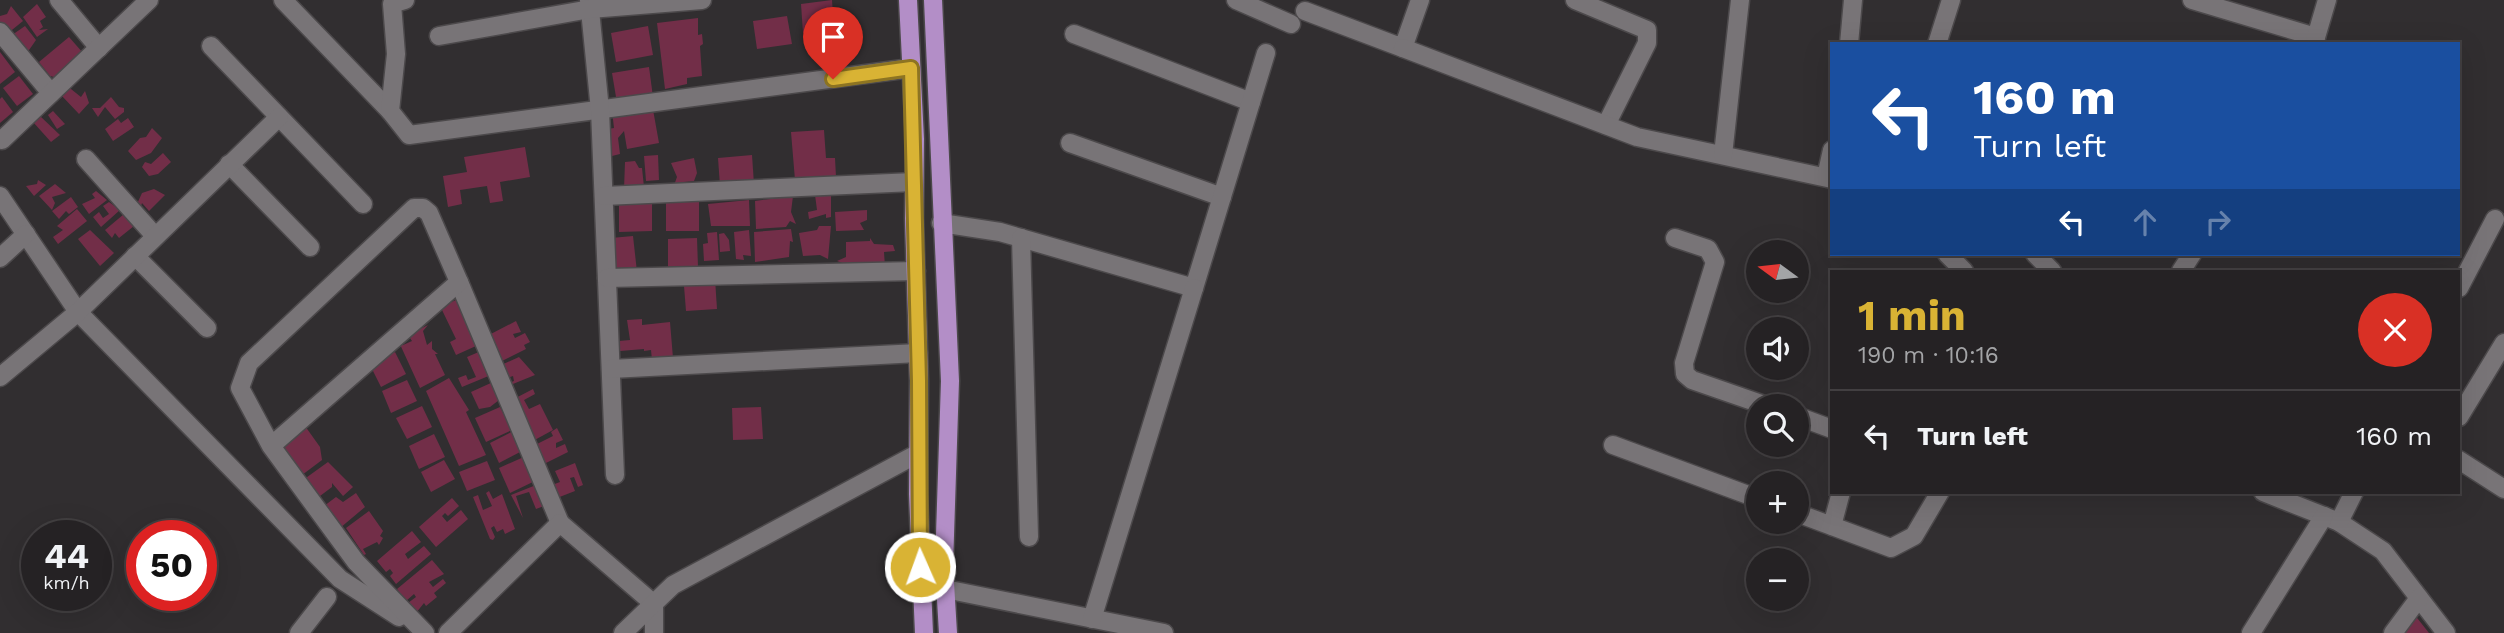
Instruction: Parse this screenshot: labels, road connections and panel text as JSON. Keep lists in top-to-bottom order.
{
  "north": "left",
  "page": {
    "turn": ["160 m", "Turn left"],
    "map_buttons": ["+", "−"],
    "heading": ["1 min", "190 m · 10:16"],
    "list": [
      {
        "name": "Turn left",
        "value": "160 m"
      }
    ],
    "speed": "44 km/h",
    "limit": "50"
  }
}
